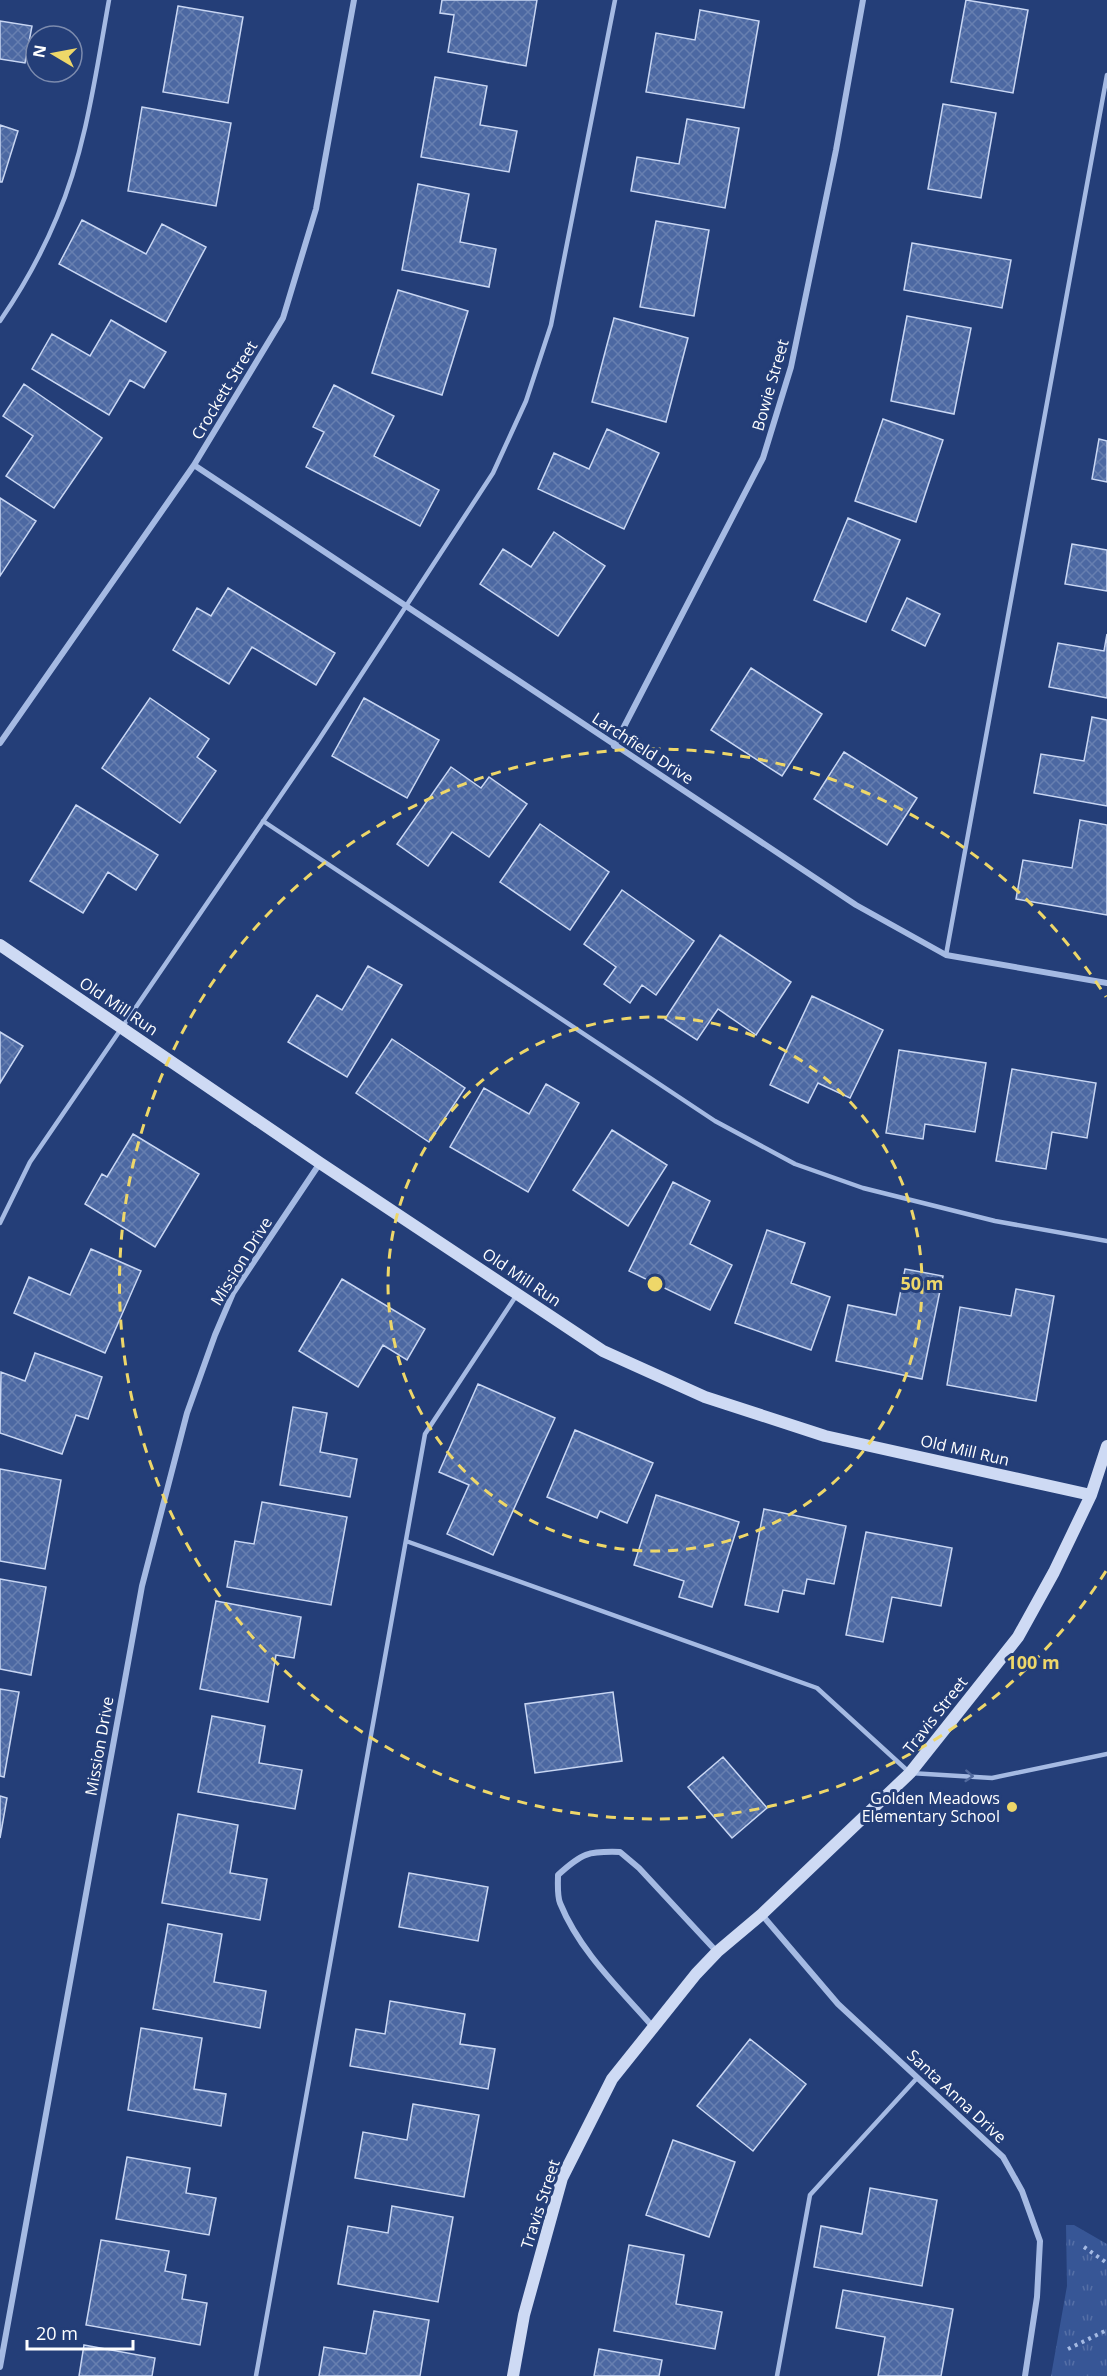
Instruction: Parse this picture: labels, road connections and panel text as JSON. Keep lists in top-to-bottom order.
{
  "streets": {
    "street": [
      "Bowie Street",
      "Crockett Street",
      "Larchfield Drive",
      "Old Mill Run",
      "Mission Drive",
      "Travis Street",
      "Santa Anna Drive"
    ]
  },
  "crossings": [
    ["Bowie Street", "Larchfield Drive"],
    ["Crockett Street", "Larchfield Drive"],
    ["Old Mill Run", "Mission Drive"],
    ["Old Mill Run", "Travis Street"],
    ["Travis Street", "Santa Anna Drive"]
  ],
  "places": ["Golden Meadows Elementary School"],
  "scale_bar": "20 m",
  "north": "left",
  "rings": ["50 m", "100 m"]
}
